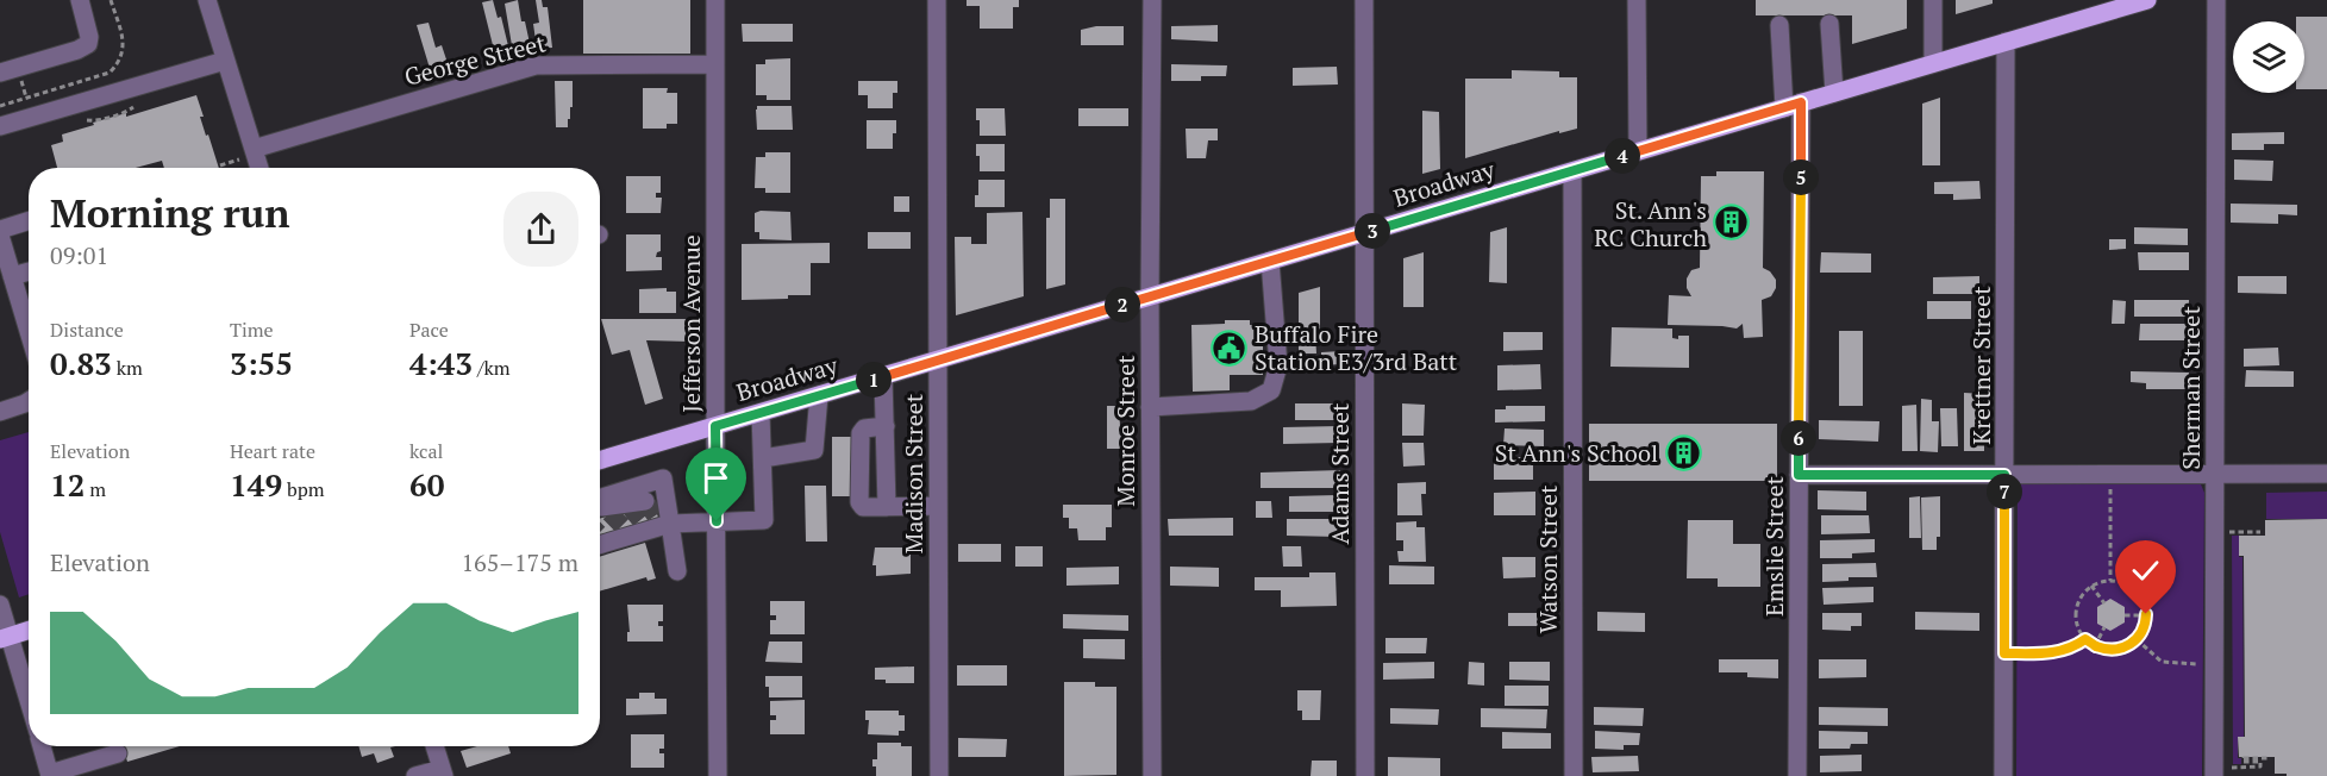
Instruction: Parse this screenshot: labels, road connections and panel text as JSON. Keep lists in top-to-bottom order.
{
  "streets": {
    "main road": ["Broadway"],
    "street": [
      "George Street",
      "Jefferson Avenue",
      "Krettner Street",
      "Sherman Street",
      "Monroe Street",
      "Madison Street",
      "Adams Street",
      "Emslie Street",
      "Watson Street"
    ]
  },
  "crossings": [
    ["George Street", "Jefferson Avenue"],
    ["Broadway", "Jefferson Avenue"],
    ["Broadway", "Krettner Street"],
    ["Broadway", "Monroe Street"],
    ["Broadway", "Madison Street"],
    ["Broadway", "Adams Street"],
    ["Broadway", "Emslie Street"],
    ["Broadway", "Watson Street"]
  ],
  "places": {
    "building": ["St. Ann's RC Church", "St Ann's School"],
    "public building": ["Buffalo Fire Station E3/3rd Batt"]
  },
  "page": {
    "pins": [
      "4",
      "5",
      "3",
      "2",
      "1",
      "6",
      "7"
    ],
    "heading": ["Morning run", "09:01"],
    "stats": [
      ["Distance", "0.83 km"],
      ["Time", "3:55"],
      ["Pace", "4:43 /km"],
      ["Elevation", "12 m"],
      ["Heart rate", "149 bpm"],
      ["kcal", "60"]
    ],
    "chart": ["Elevation", "165–175 m"]
  }
}
